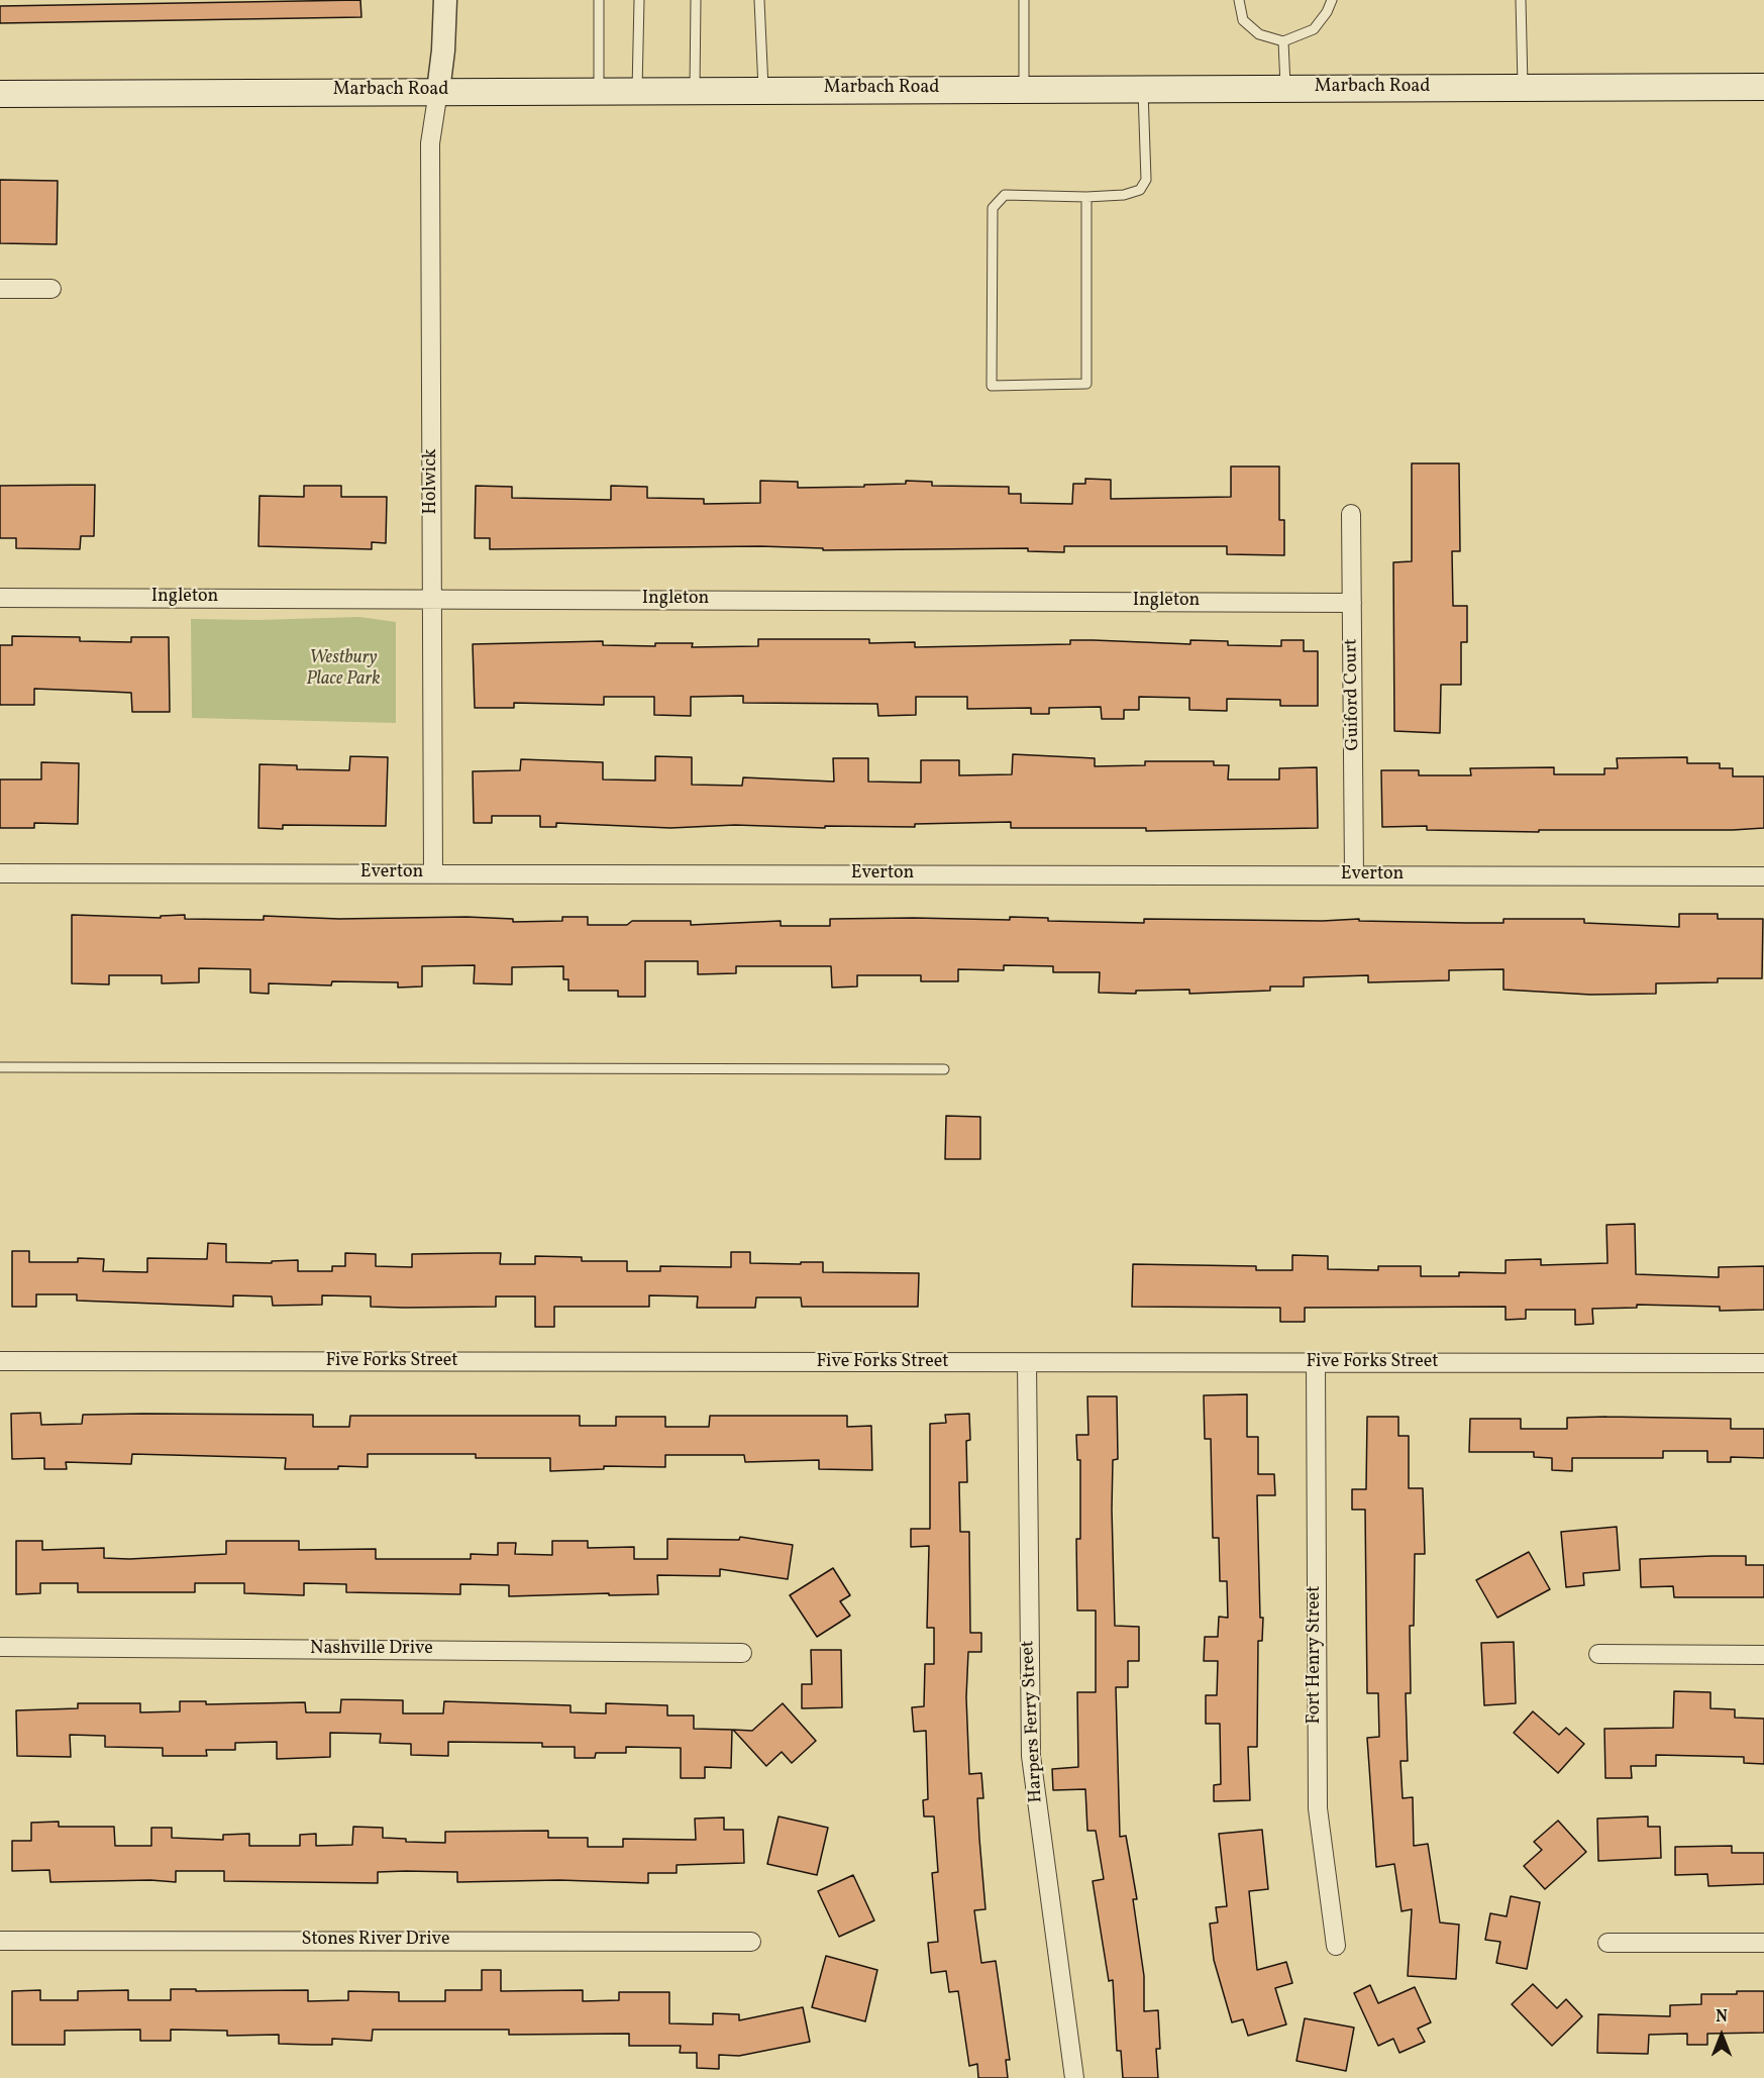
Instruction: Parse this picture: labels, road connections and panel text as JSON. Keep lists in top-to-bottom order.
{
  "streets": {
    "main road": ["Marbach Road"],
    "street": [
      "Holwick",
      "Ingleton",
      "Guiford Court",
      "Everton",
      "Five Forks Street",
      "Nashville Drive",
      "Fort Henry Street",
      "Harpers Ferry Street",
      "Stones River Drive"
    ]
  },
  "crossings": [
    ["Marbach Road", "Holwick"],
    ["Holwick", "Ingleton"],
    ["Holwick", "Everton"],
    ["Ingleton", "Guiford Court"],
    ["Guiford Court", "Everton"],
    ["Five Forks Street", "Fort Henry Street"],
    ["Five Forks Street", "Harpers Ferry Street"]
  ],
  "parks": ["Westbury Place Park"],
  "north": "top"
}
